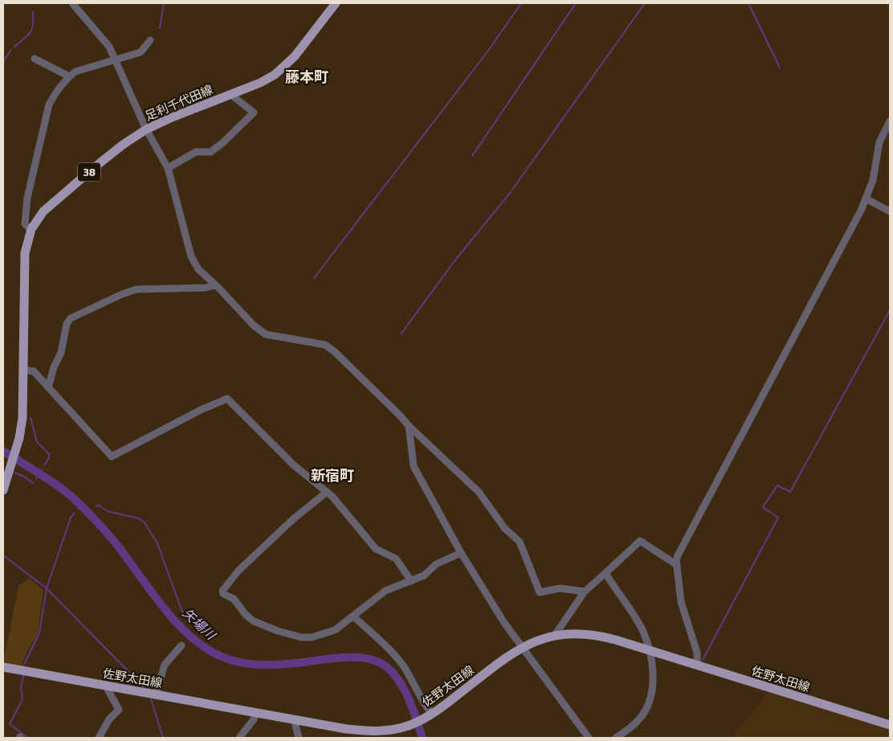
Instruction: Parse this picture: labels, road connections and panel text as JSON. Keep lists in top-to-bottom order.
{
  "streets": {
    "main road": ["足利千代田線", "38", "佐野太田線"]
  },
  "districts": ["藤本町", "新宿町"],
  "water": ["矢場川"]
}
